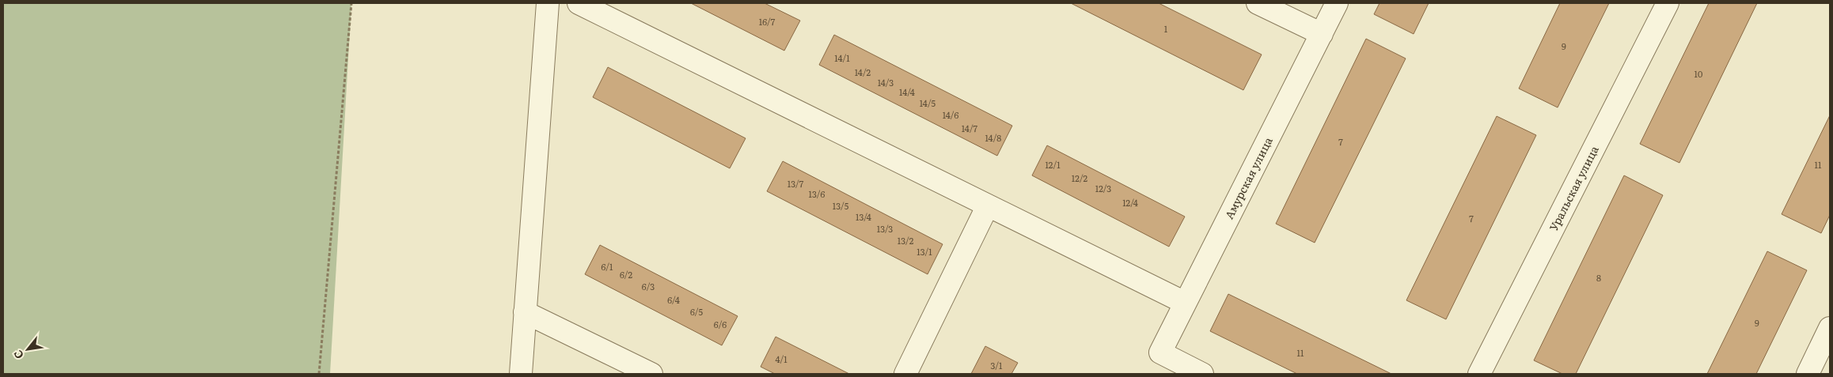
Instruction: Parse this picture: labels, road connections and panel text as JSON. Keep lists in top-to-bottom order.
{
  "streets": {
    "street": ["Амурская улица", "Уральская улица"]
  },
  "house_numbers": [
    "16/7",
    "1",
    "9",
    "14/1",
    "14/2",
    "10",
    "14/3",
    "14/4",
    "14/5",
    "14/6",
    "14/7",
    "14/8",
    "7",
    "12/1",
    "11",
    "12/2",
    "13/7",
    "12/3",
    "13/6",
    "12/4",
    "13/5",
    "13/4",
    "7",
    "13/3",
    "13/2",
    "13/1",
    "6/1",
    "6/2",
    "8",
    "6/3",
    "6/4",
    "6/5",
    "9",
    "6/6",
    "11",
    "4/1",
    "3/1"
  ],
  "north": "bottom left"
}
